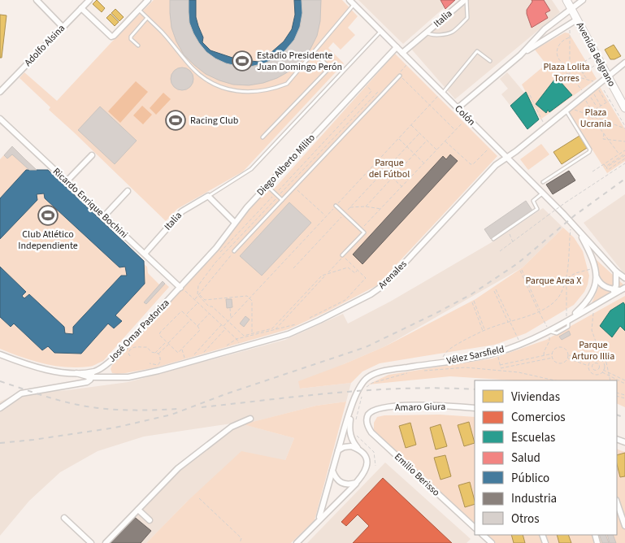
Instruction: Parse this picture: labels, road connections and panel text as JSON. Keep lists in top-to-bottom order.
{
  "streets": {
    "main road": ["Avenida Belgrano"],
    "street": [
      "Italia",
      "Adolfo Alsina",
      "Colón",
      "Diego Alberto Milito",
      "Ricardo Enrique Bochini",
      "Arenales",
      "José Omar Pastoriza",
      "Vélez Sarsfield",
      "Amaro Giura",
      "Emilio Berisso"
    ]
  },
  "crossings": [
    ["Italia", "Colón"],
    ["Italia", "Ricardo Enrique Bochini"],
    ["Avenida Belgrano", "Arenales"],
    ["Colón", "Diego Alberto Milito"],
    ["Colón", "Arenales"],
    ["Colón", "Vélez Sarsfield"],
    ["Diego Alberto Milito", "Ricardo Enrique Bochini"],
    ["Diego Alberto Milito", "José Omar Pastoriza"],
    ["Ricardo Enrique Bochini", "José Omar Pastoriza"],
    ["Arenales", "José Omar Pastoriza"],
    ["Amaro Giura", "Emilio Berisso"]
  ],
  "parks": [
    "Plaza Lolita Torres",
    "Plaza Ucrania",
    "Parque del Fútbol",
    "Parque Area X",
    "Parque Arturo Illia"
  ],
  "places": {
    "sports": ["Estadio Presidente Juan Domingo Perón", "Racing Club", "Club Atlético Independiente"]
  },
  "legend": [
    "Viviendas",
    "Comercios",
    "Escuelas",
    "Salud",
    "Público",
    "Industria",
    "Otros"
  ]
}
